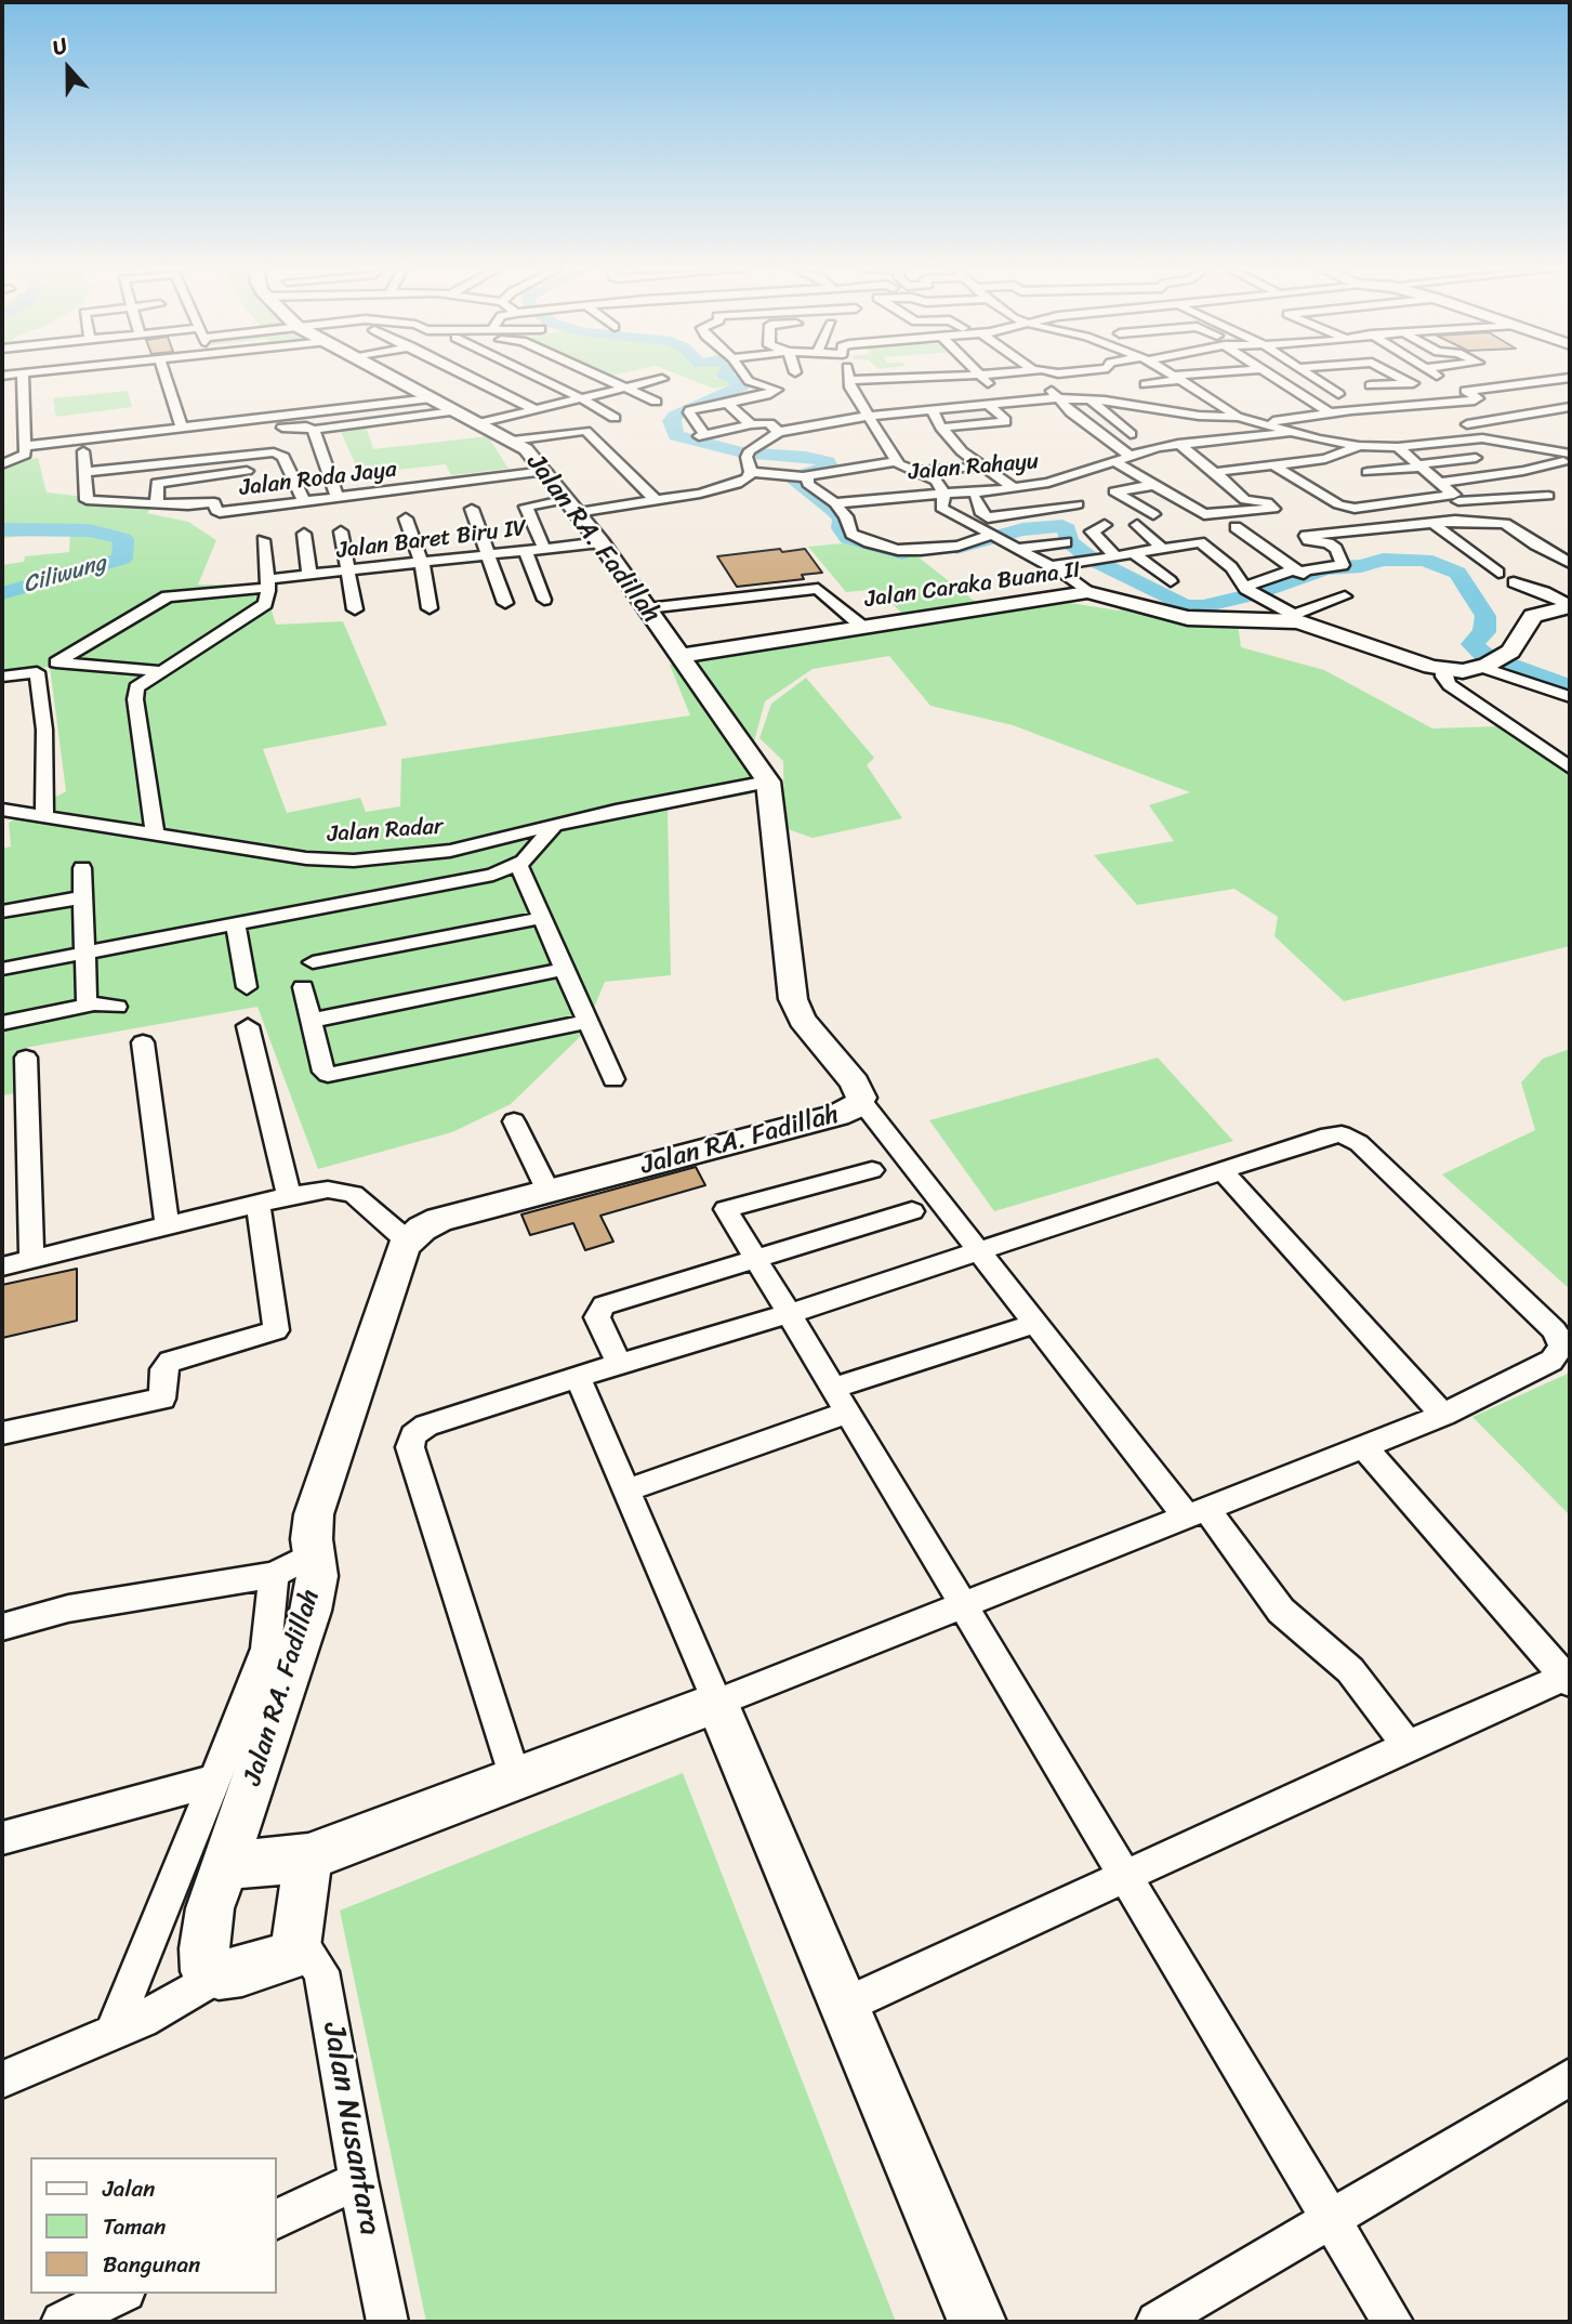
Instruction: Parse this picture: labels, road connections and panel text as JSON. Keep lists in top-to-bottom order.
{
  "streets": {
    "main road": ["Jalan RA. Fadillah", "Jalan Caraka Buana II"],
    "street": [
      "Jalan Rahayu",
      "Jalan Roda Jaya",
      "Jalan Baret Biru IV",
      "Jalan Radar",
      "Jalan Nusantara"
    ]
  },
  "crossings": [
    ["Jalan Roda Jaya", "Jalan RA. Fadillah"],
    ["Jalan RA. Fadillah", "Jalan Baret Biru IV"],
    ["Jalan RA. Fadillah", "Jalan Caraka Buana II"],
    ["Jalan RA. Fadillah", "Jalan Radar"]
  ],
  "water": ["Ciliwung"],
  "legend": ["Jalan", "Taman", "Bangunan"],
  "north": "top"
}
